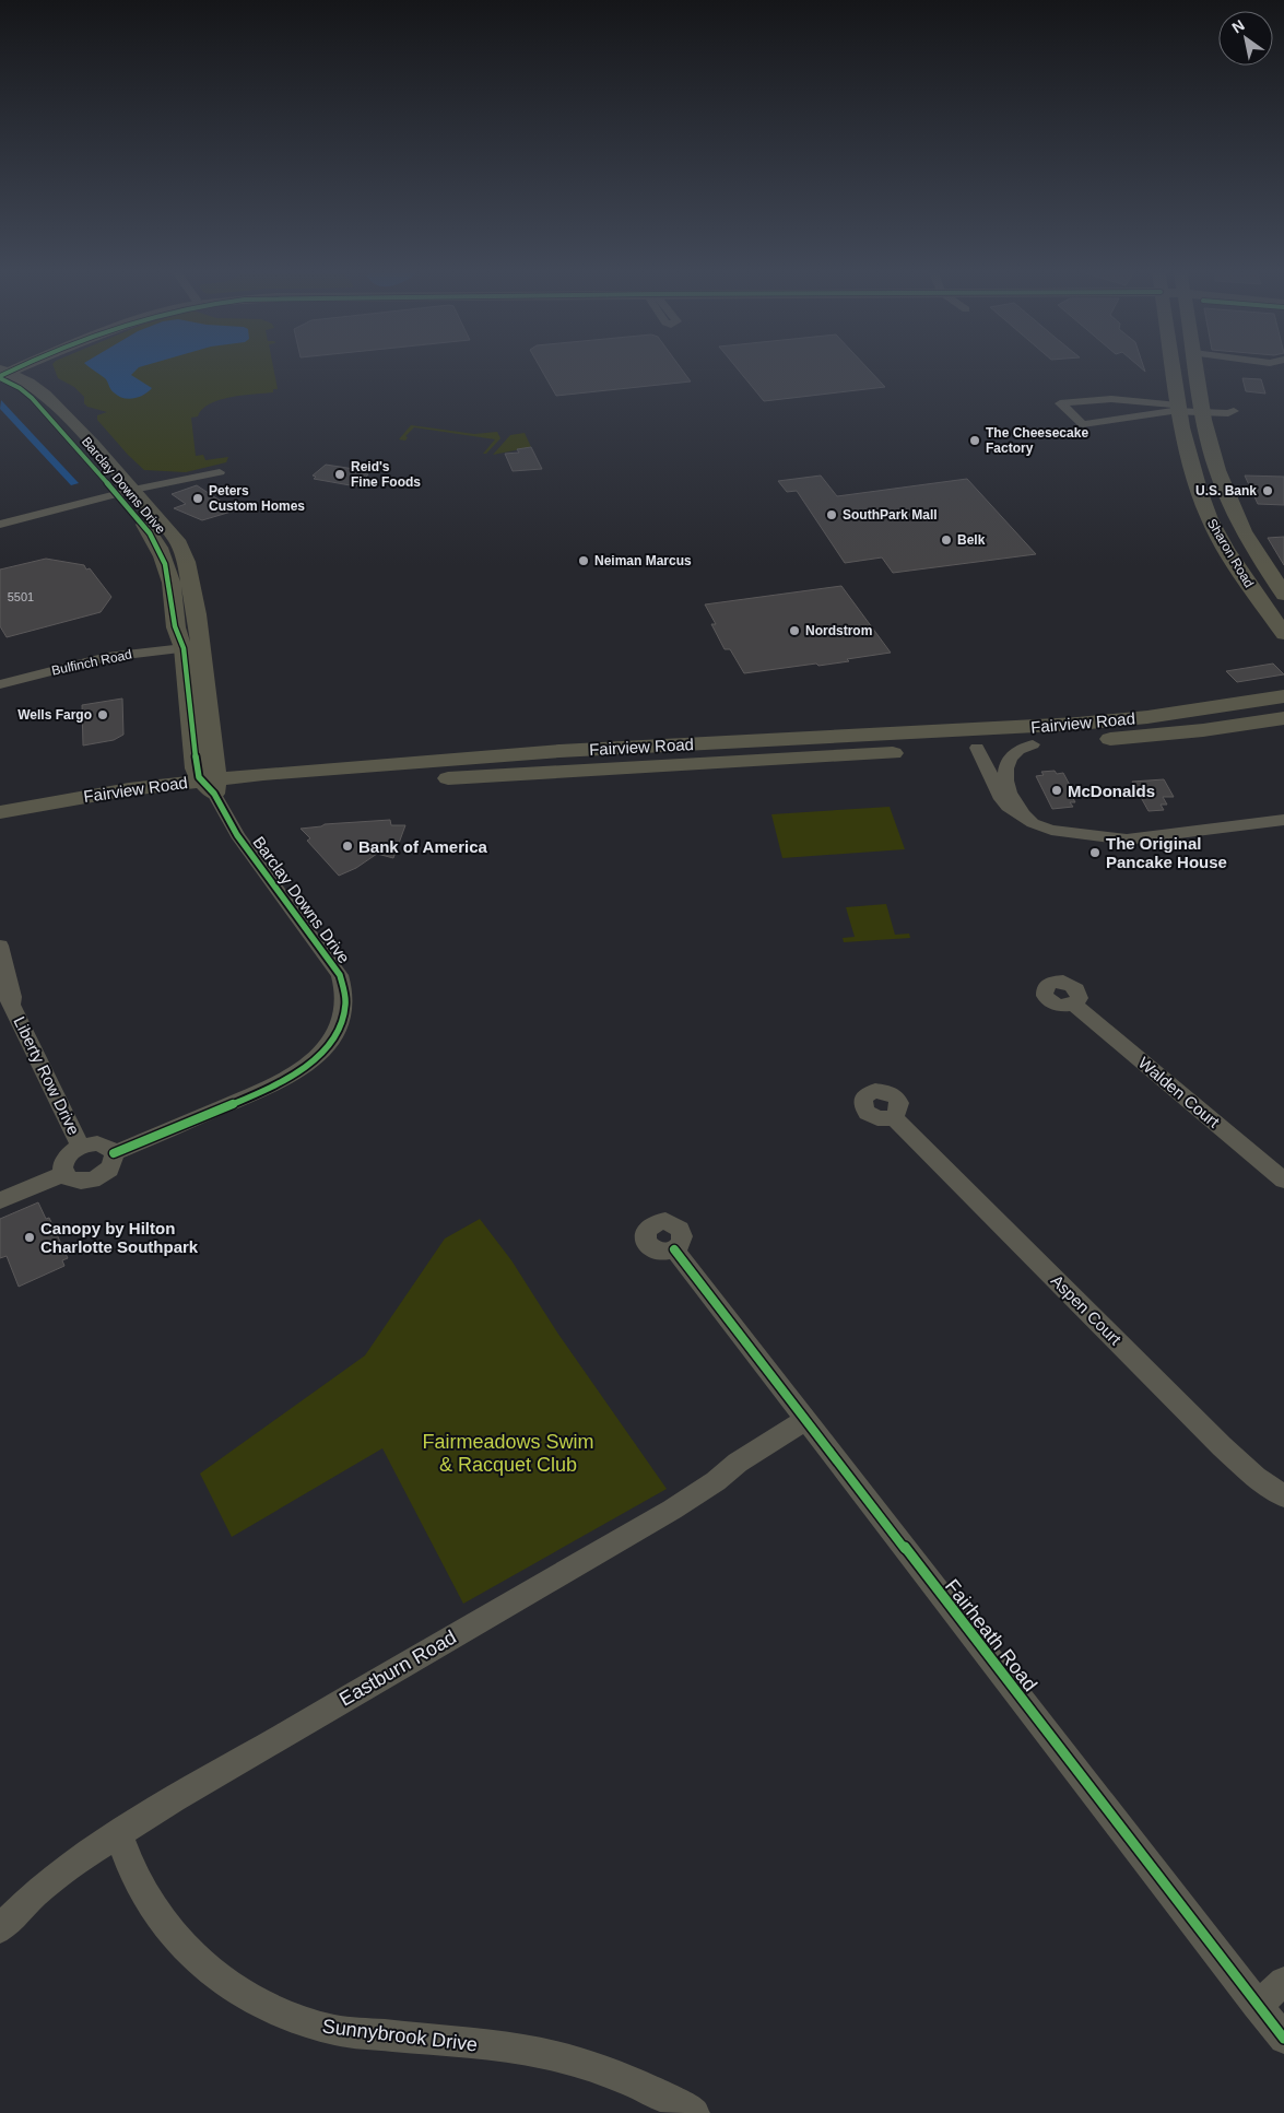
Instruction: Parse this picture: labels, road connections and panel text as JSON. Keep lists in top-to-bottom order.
{
  "streets": {
    "main road": ["Barclay Downs Drive", "Sharon Road", "Fairview Road"],
    "street": [
      "Bulfinch Road",
      "Liberty Row Drive",
      "Walden Court",
      "Aspen Court",
      "Fairheath Road",
      "Eastburn Road",
      "Sunnybrook Drive"
    ]
  },
  "crossings": [
    ["Barclay Downs Drive", "Bulfinch Road"],
    ["Barclay Downs Drive", "Fairview Road"],
    ["Barclay Downs Drive", "Liberty Row Drive"],
    ["Fairheath Road", "Eastburn Road"],
    ["Eastburn Road", "Sunnybrook Drive"]
  ],
  "parks": ["Fairmeadows Swim & Racquet Club"],
  "places": [
    "The Cheesecake Factory",
    "Reid's Fine Foods",
    "U.S. Bank",
    "Peters Custom Homes",
    "SouthPark Mall",
    "Belk",
    "Neiman Marcus",
    "Nordstrom",
    "Wells Fargo",
    "McDonalds",
    "Bank of America",
    "The Original Pancake House",
    "Canopy by Hilton Charlotte Southpark"
  ],
  "house_numbers": ["5501"],
  "north": "top left"
}
